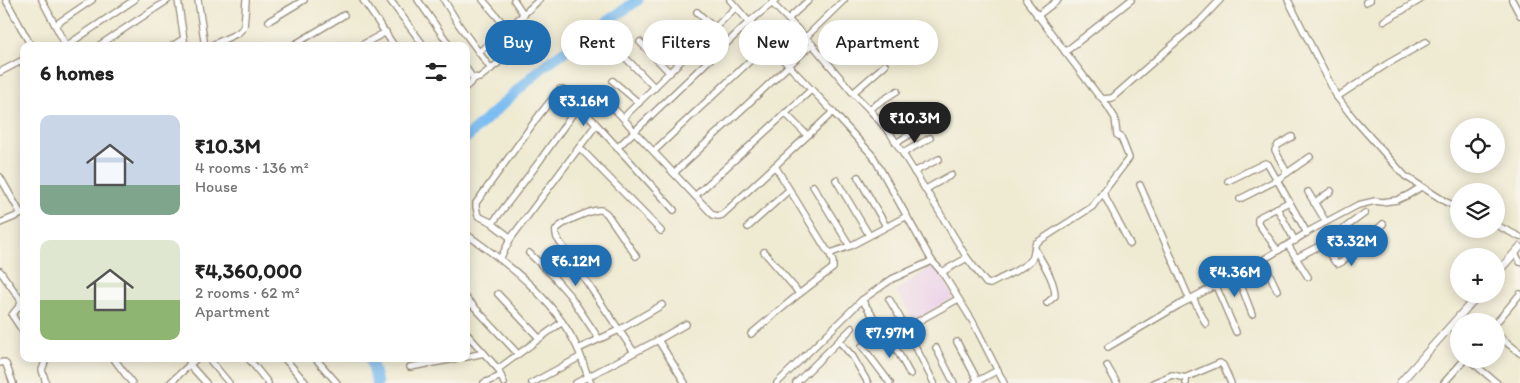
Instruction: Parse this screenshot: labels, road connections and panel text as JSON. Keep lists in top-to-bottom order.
{
  "page": {
    "chip": [
      "Buy",
      "Rent",
      "Filters",
      "New",
      "Apartment"
    ],
    "heading": "6 homes",
    "price": [
      "₹3.16M",
      "₹10.3M",
      "₹3.32M",
      "₹6.12M",
      "₹4.36M",
      "₹7.97M"
    ],
    "list": [
      {
        "name": "₹10.3M",
        "note": "4 rooms · 136 m² · House"
      },
      {
        "name": "₹4,360,000",
        "note": "2 rooms · 62 m² · Apartment"
      }
    ],
    "map_buttons": ["+", "−"]
  }
}
